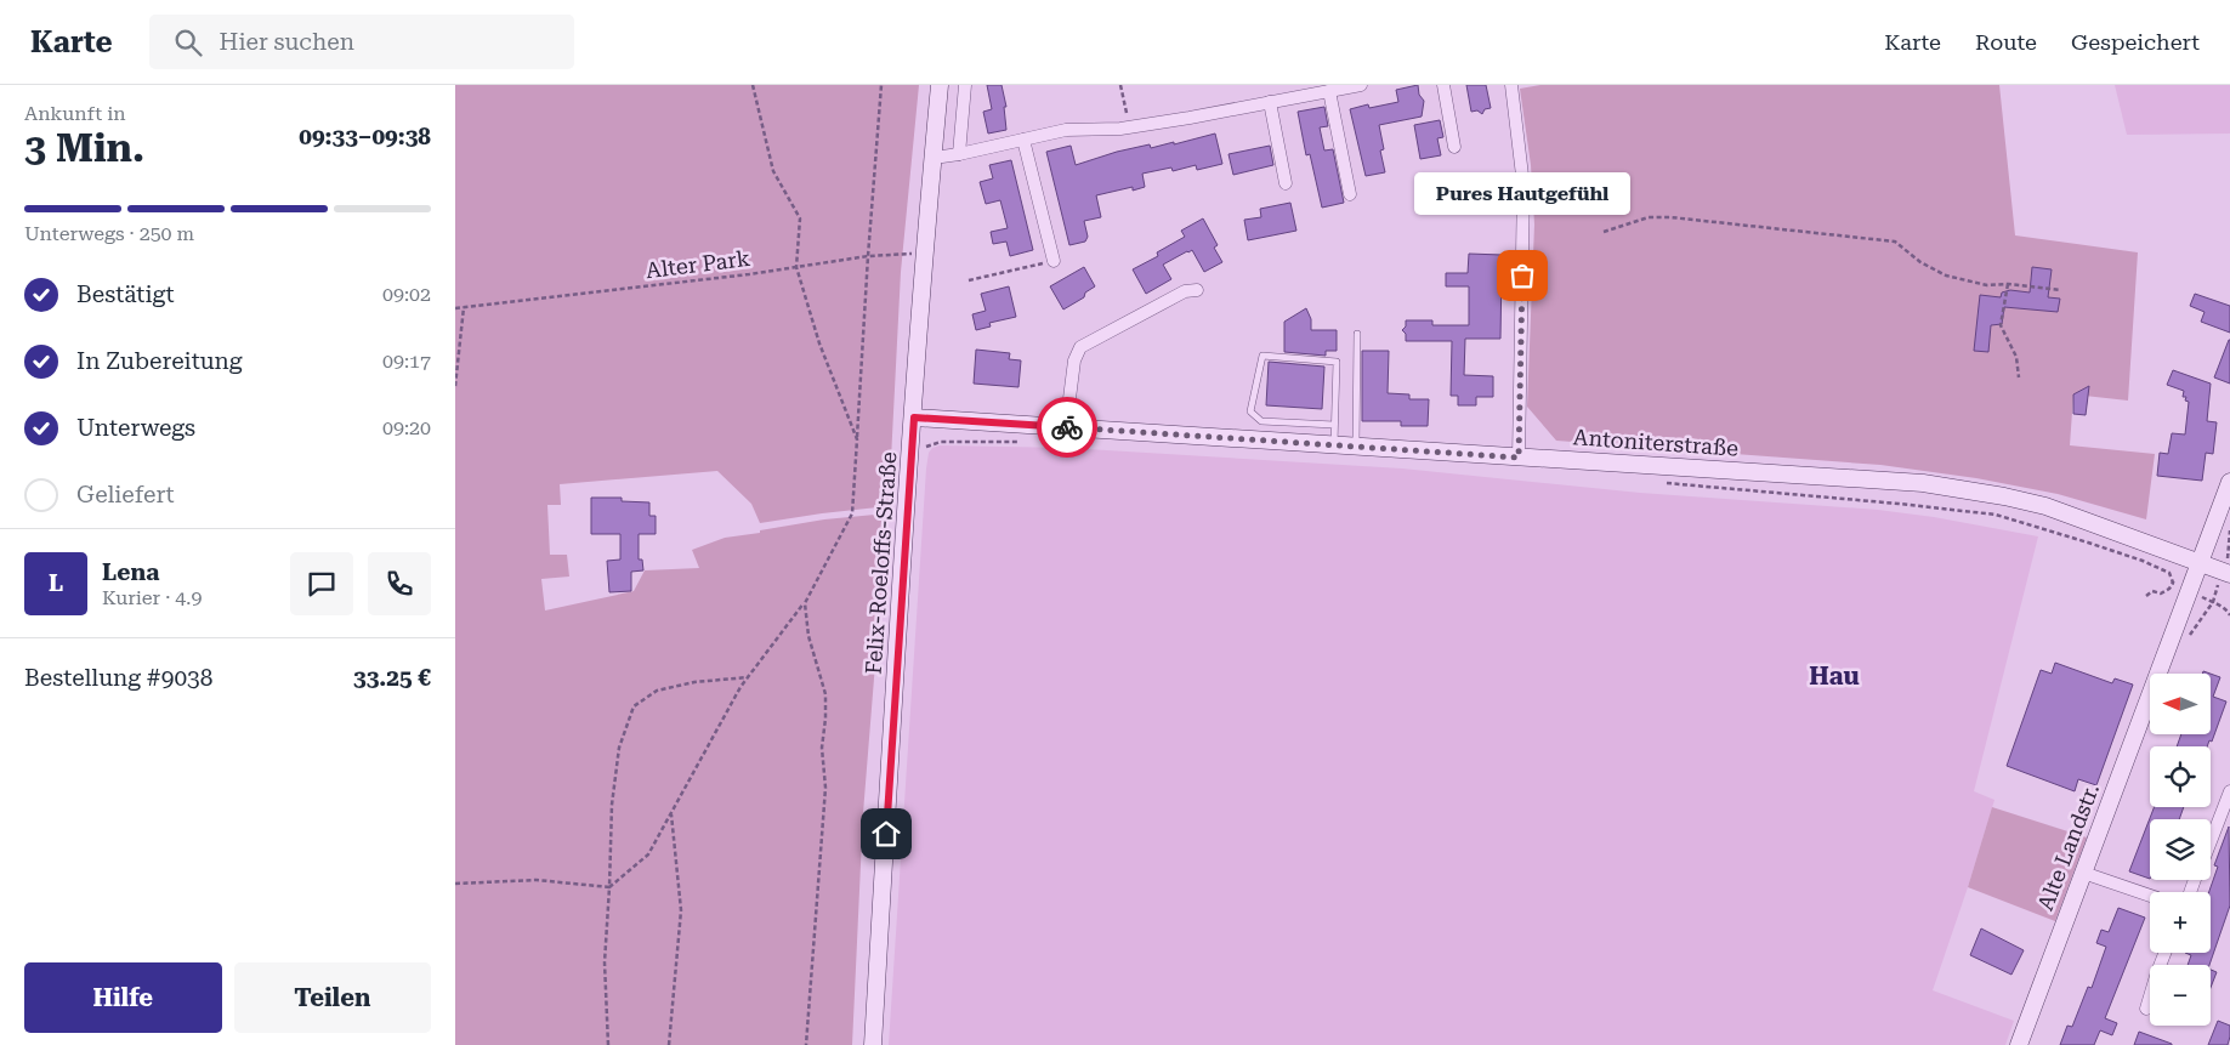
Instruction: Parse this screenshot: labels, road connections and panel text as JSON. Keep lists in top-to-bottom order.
{
  "streets": {
    "street": ["Antoniterstraße", "Felix-Roeloffs-Straße", "Alte Landstr."],
    "path": ["Alter Park"]
  },
  "crossings": [
    ["Alter Park", "Felix-Roeloffs-Straße"],
    ["Antoniterstraße", "Felix-Roeloffs-Straße"],
    ["Antoniterstraße", "Alte Landstr."]
  ],
  "districts": ["Hau"],
  "places": ["Pures Hautgefühl"],
  "north": "left",
  "page": {
    "header": "Karte",
    "search": "Hier suchen",
    "nav": ["Karte", "Route", "Gespeichert"],
    "heading": ["3 Min.", "Ankunft in", "09:33–09:38"],
    "panel": [
      "Lena",
      "Kurier · 4.9",
      "Bestellung #9038",
      "33.25 €"
    ],
    "bubble": "Pures Hautgefühl",
    "bar": "Unterwegs · 250 m",
    "list": [
      ["Bestätigt", "09:02"],
      ["In Zubereitung", "09:17"],
      ["Unterwegs", "09:20"],
      "Geliefert"
    ],
    "round": "L",
    "map_buttons": ["+", "−"],
    "buttons": ["Hilfe", "Teilen"]
  }
}
